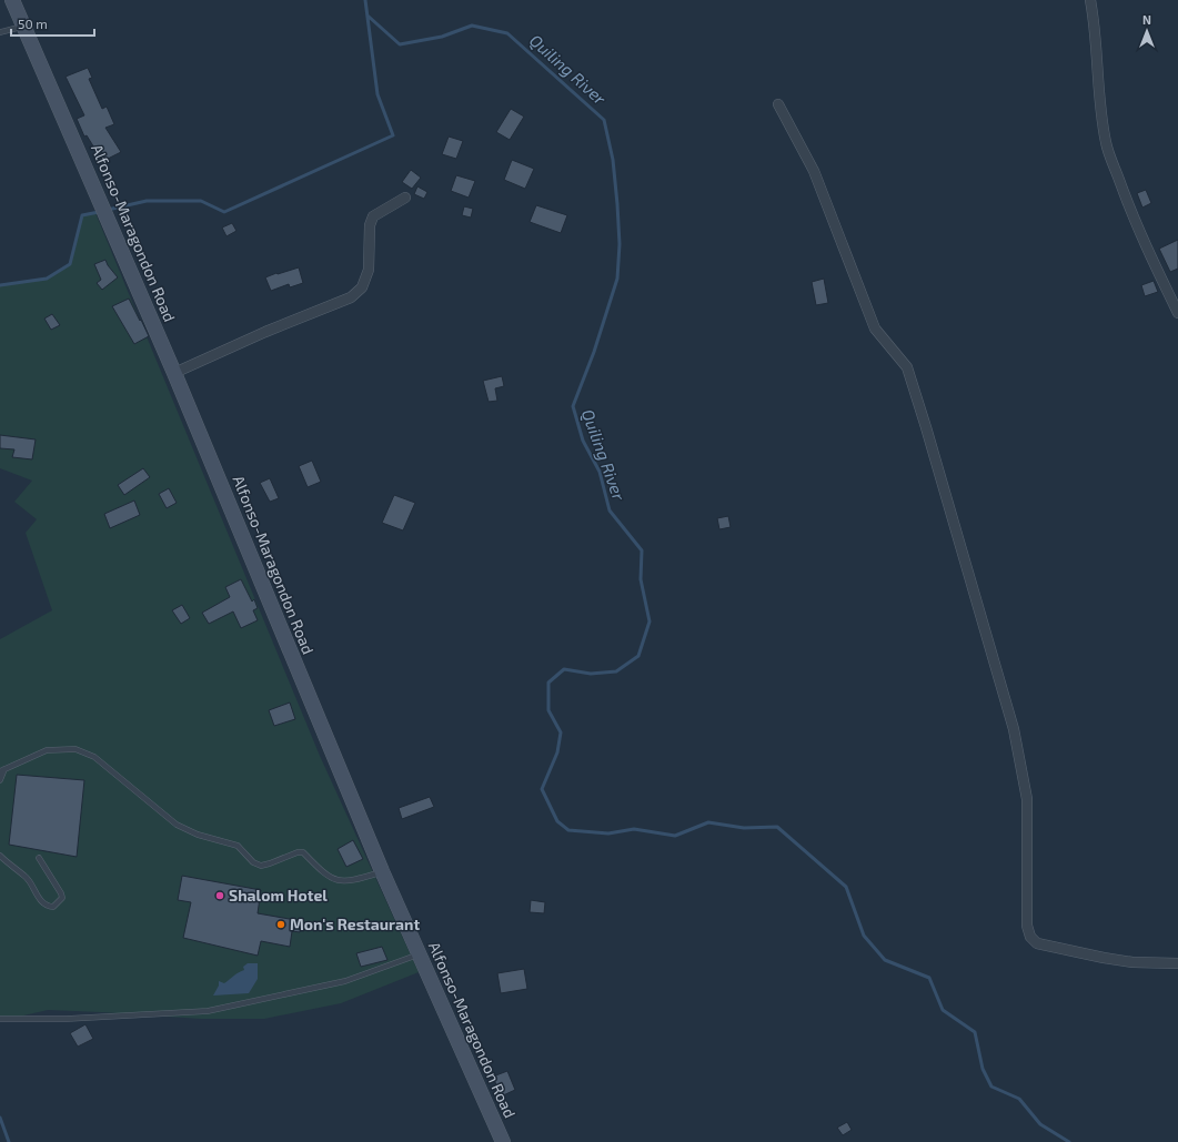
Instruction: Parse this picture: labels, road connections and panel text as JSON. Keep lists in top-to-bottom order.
{
  "streets": {
    "street": ["Alfonso-Maragondon Road"]
  },
  "water": ["Quiling River"],
  "places": ["Shalom Hotel", "Mon's Restaurant"],
  "scale_bar": "50 m",
  "north": "top"
}
